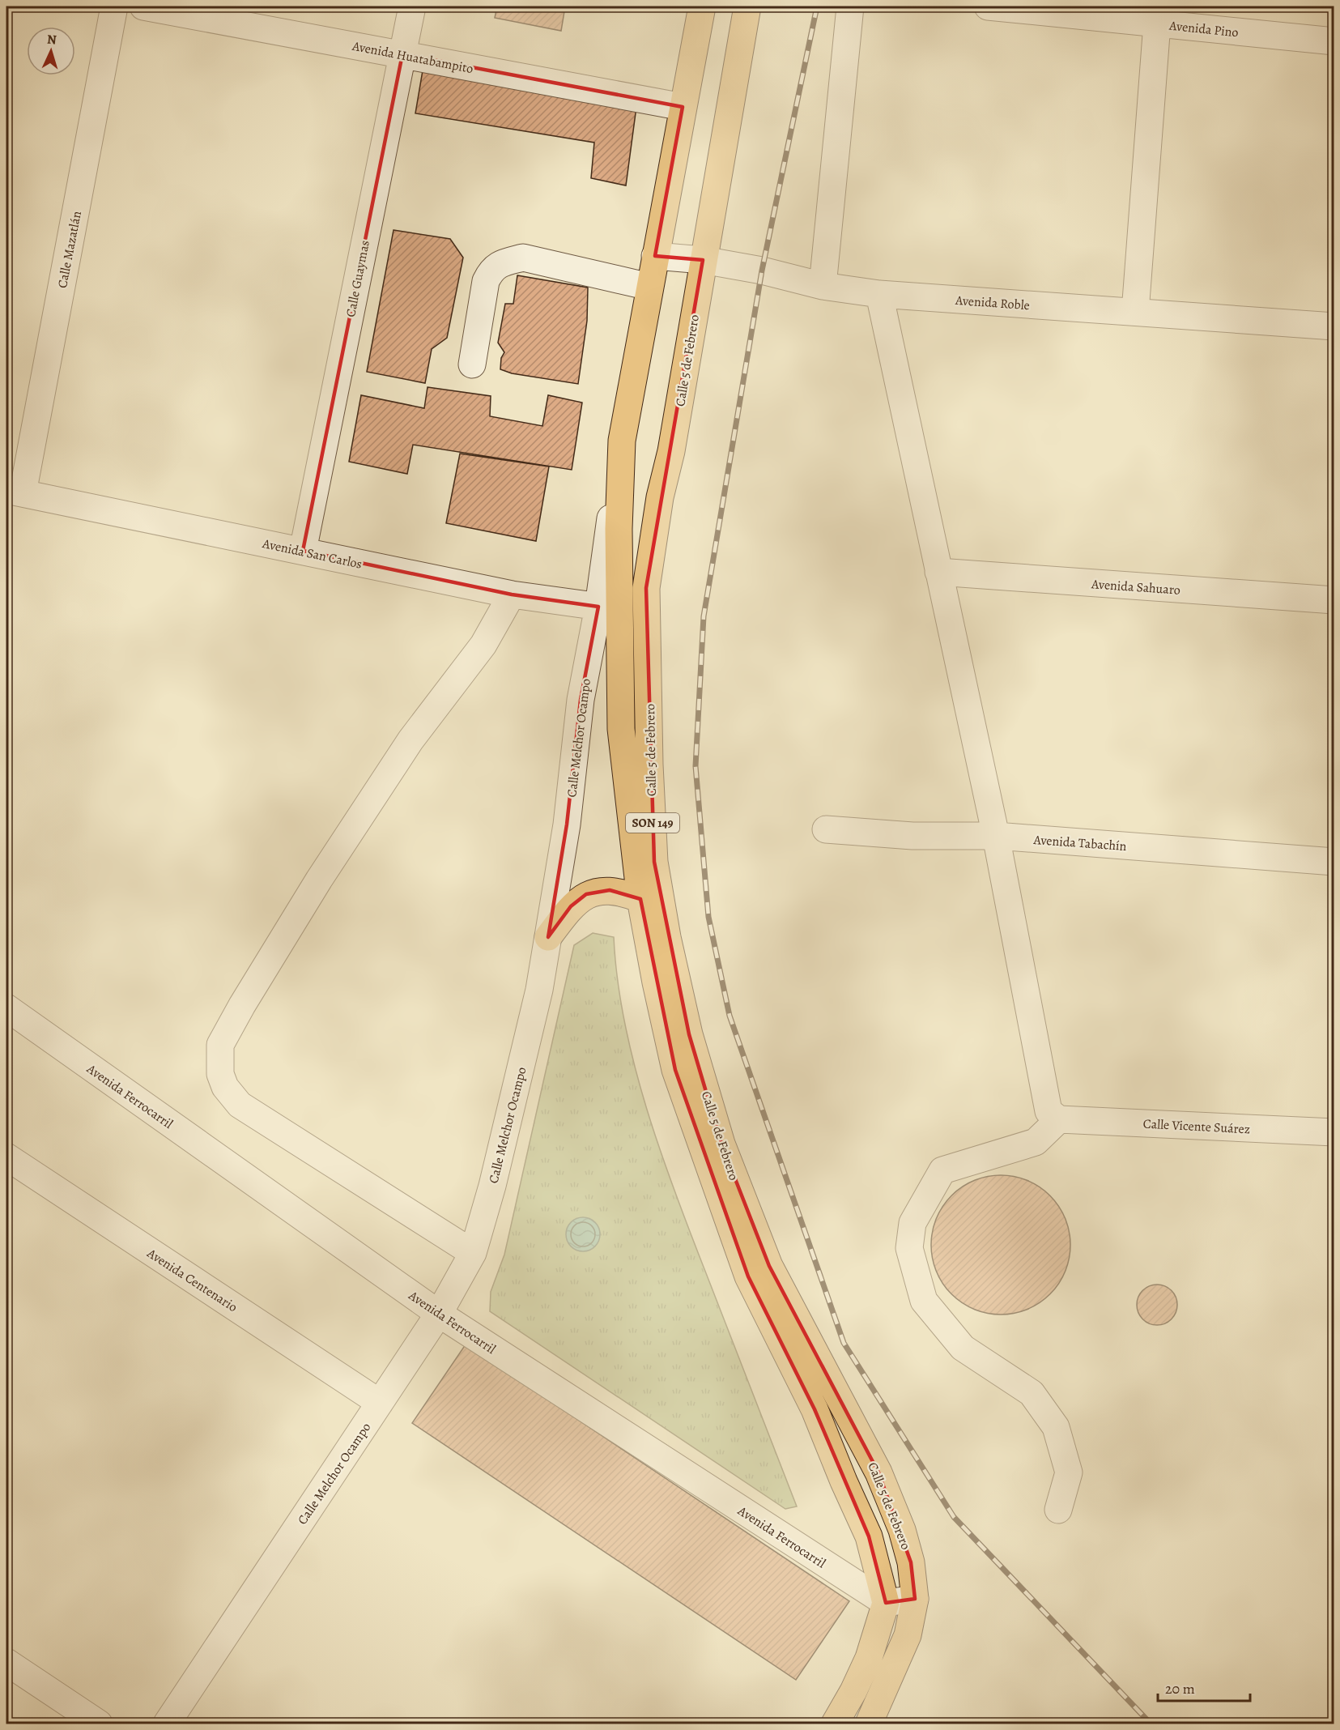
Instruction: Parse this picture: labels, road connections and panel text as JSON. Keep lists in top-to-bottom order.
{
  "streets": {
    "main road": ["Calle 5 de Febrero", "SON 149"],
    "street": [
      "Avenida Pino",
      "Avenida Huatabampito",
      "Calle Mazatlán",
      "Calle Guaymas",
      "Avenida Roble",
      "Avenida San Carlos",
      "Avenida Sahuaro",
      "Calle Melchor Ocampo",
      "Avenida Tabachín",
      "Avenida Ferrocarril",
      "Calle Vicente Suárez",
      "Avenida Centenario"
    ]
  },
  "crossings": [
    ["Avenida Huatabampito", "Calle Guaymas"],
    ["Avenida Huatabampito", "Calle 5 de Febrero"],
    ["Calle Mazatlán", "Avenida San Carlos"],
    ["Calle Guaymas", "Avenida San Carlos"],
    ["Avenida Roble", "Calle 5 de Febrero"],
    ["Calle 5 de Febrero", "Avenida San Carlos"],
    ["Calle 5 de Febrero", "Calle Melchor Ocampo"],
    ["Calle 5 de Febrero", "Avenida Ferrocarril"],
    ["Avenida San Carlos", "Calle Melchor Ocampo"],
    ["Calle Melchor Ocampo", "Avenida Ferrocarril"],
    ["Calle Melchor Ocampo", "Avenida Centenario"]
  ],
  "scale_bar": "20 m",
  "north": "top"
}
